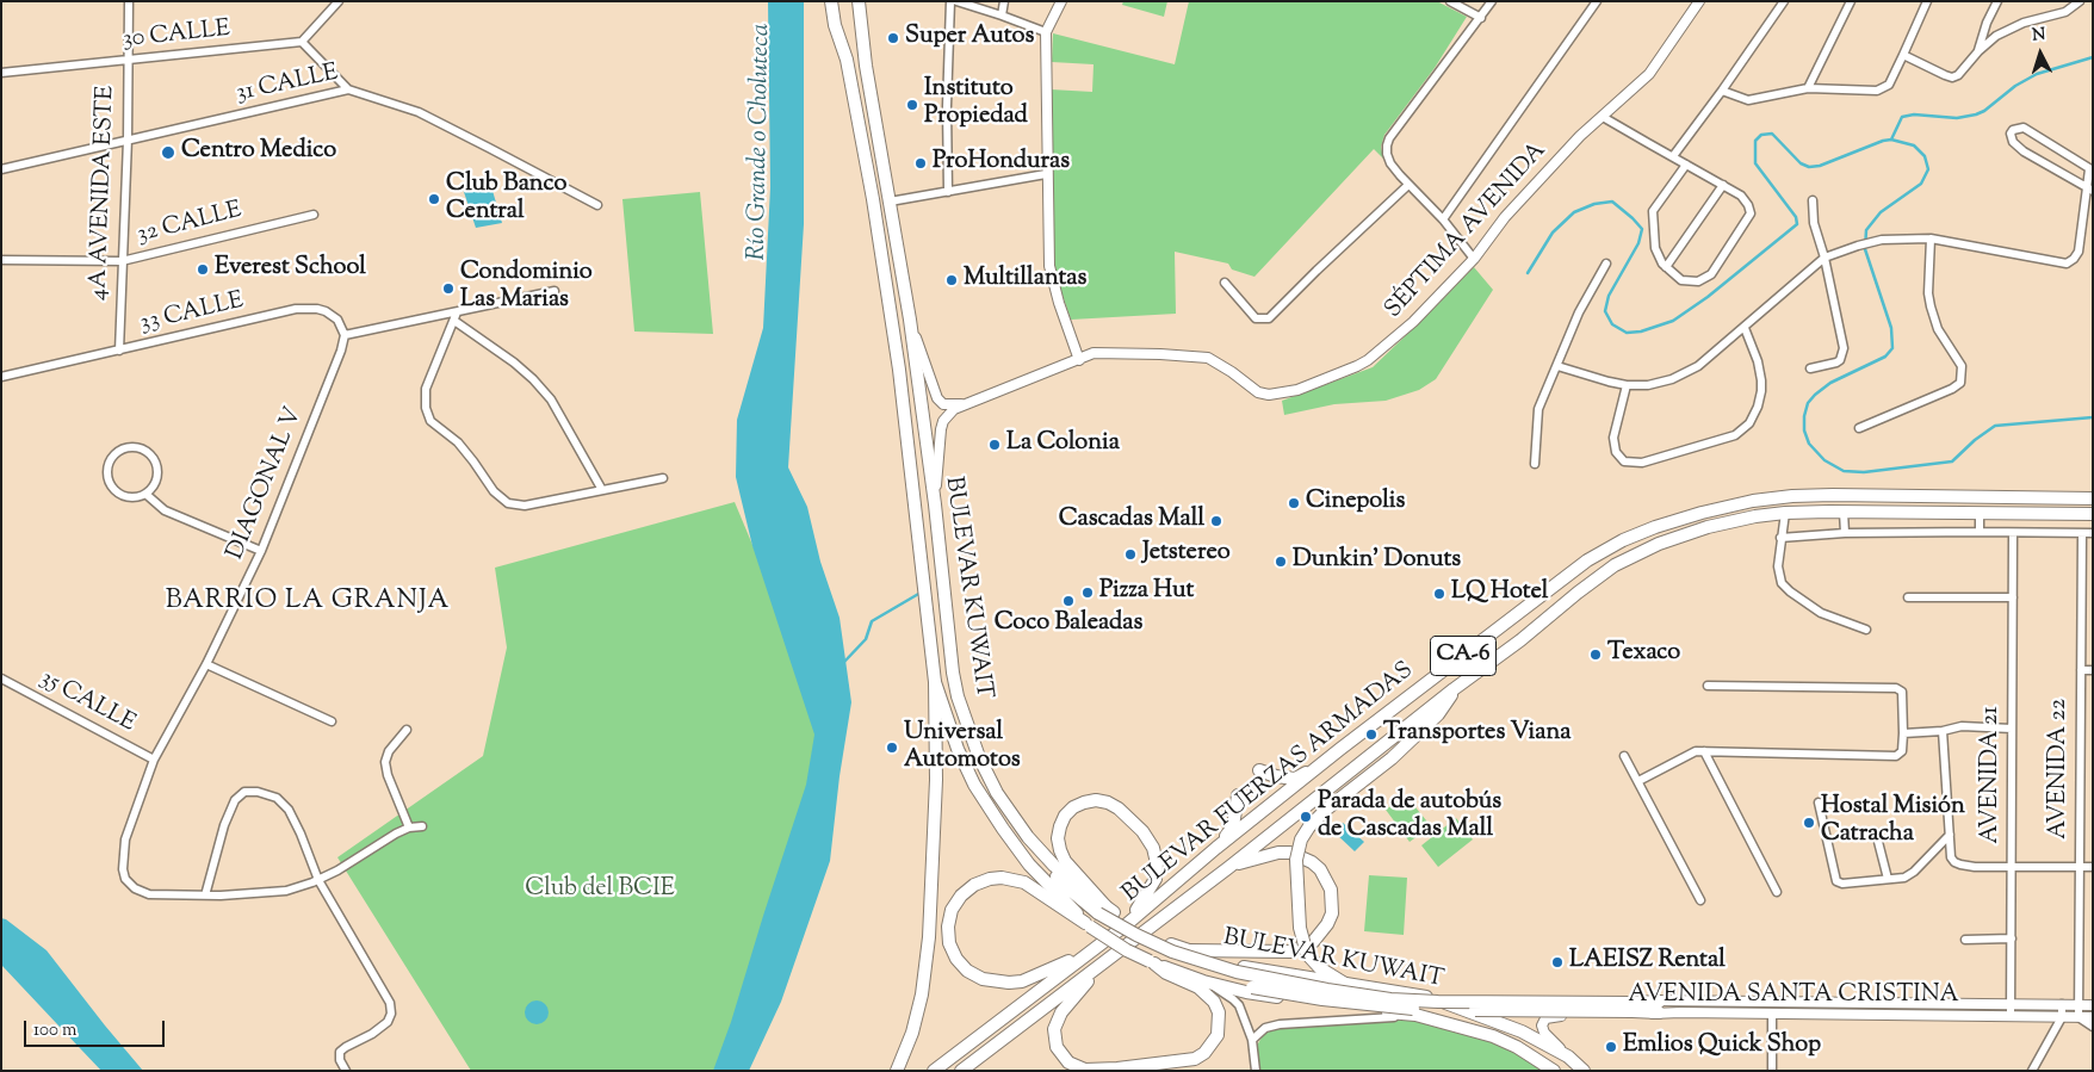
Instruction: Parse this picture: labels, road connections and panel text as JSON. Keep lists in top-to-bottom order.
{
  "streets": {
    "main road": ["BULEVAR KUWAIT", "CA-6", "BULEVAR FUERZAS ARMADAS"],
    "street": [
      "30 CALLE",
      "31 CALLE",
      "4A AVENIDA ESTE",
      "32 CALLE",
      "SÉPTIMA AVENIDA",
      "33 CALLE",
      "DIAGONAL V",
      "35 CALLE",
      "AVENIDA 22",
      "AVENIDA 21",
      "AVENIDA SANTA CRISTINA"
    ]
  },
  "crossings": [
    ["30 CALLE", "4A AVENIDA ESTE"],
    ["31 CALLE", "4A AVENIDA ESTE"],
    ["4A AVENIDA ESTE", "32 CALLE"],
    ["4A AVENIDA ESTE", "33 CALLE"],
    ["33 CALLE", "DIAGONAL V"],
    ["DIAGONAL V", "35 CALLE"],
    ["BULEVAR KUWAIT", "AVENIDA SANTA CRISTINA"],
    ["AVENIDA 22", "AVENIDA SANTA CRISTINA"],
    ["AVENIDA 21", "AVENIDA SANTA CRISTINA"]
  ],
  "districts": ["BARRIO LA GRANJA"],
  "water": ["Río Grande o Choluteca"],
  "parks": ["Club del BCIE"],
  "places": [
    "Super Autos",
    "Instituto Propiedad",
    "Centro Medico",
    "ProHonduras",
    "Club Banco Central",
    "Everest School",
    "Multillantas",
    "Condominio Las Marias",
    "La Colonia",
    "Cinepolis",
    "Cascadas Mall",
    "Jetstereo",
    "Dunkin' Donuts",
    "Pizza Hut",
    "LQ Hotel",
    "Coco Baleadas",
    "Texaco",
    "Transportes Viana",
    "Universal Automotos",
    "Parada de autobús de Cascadas Mall",
    "Hostal Misión Catracha",
    "LAEISZ Rental",
    "Emlios Quick Shop"
  ],
  "scale_bar": "100 m",
  "north": "top"
}
